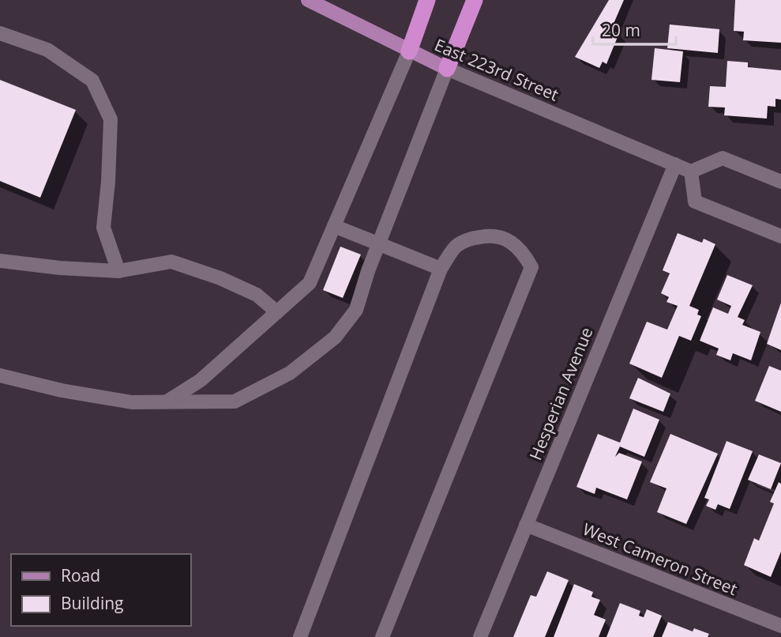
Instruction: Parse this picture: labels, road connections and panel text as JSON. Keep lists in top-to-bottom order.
{
  "streets": {
    "main road": ["East 223rd Street"],
    "street": ["Hesperian Avenue", "West Cameron Street"]
  },
  "crossings": [
    ["East 223rd Street", "Hesperian Avenue"],
    ["Hesperian Avenue", "West Cameron Street"]
  ],
  "legend": ["Road", "Building"],
  "scale_bar": "20 m"
}
